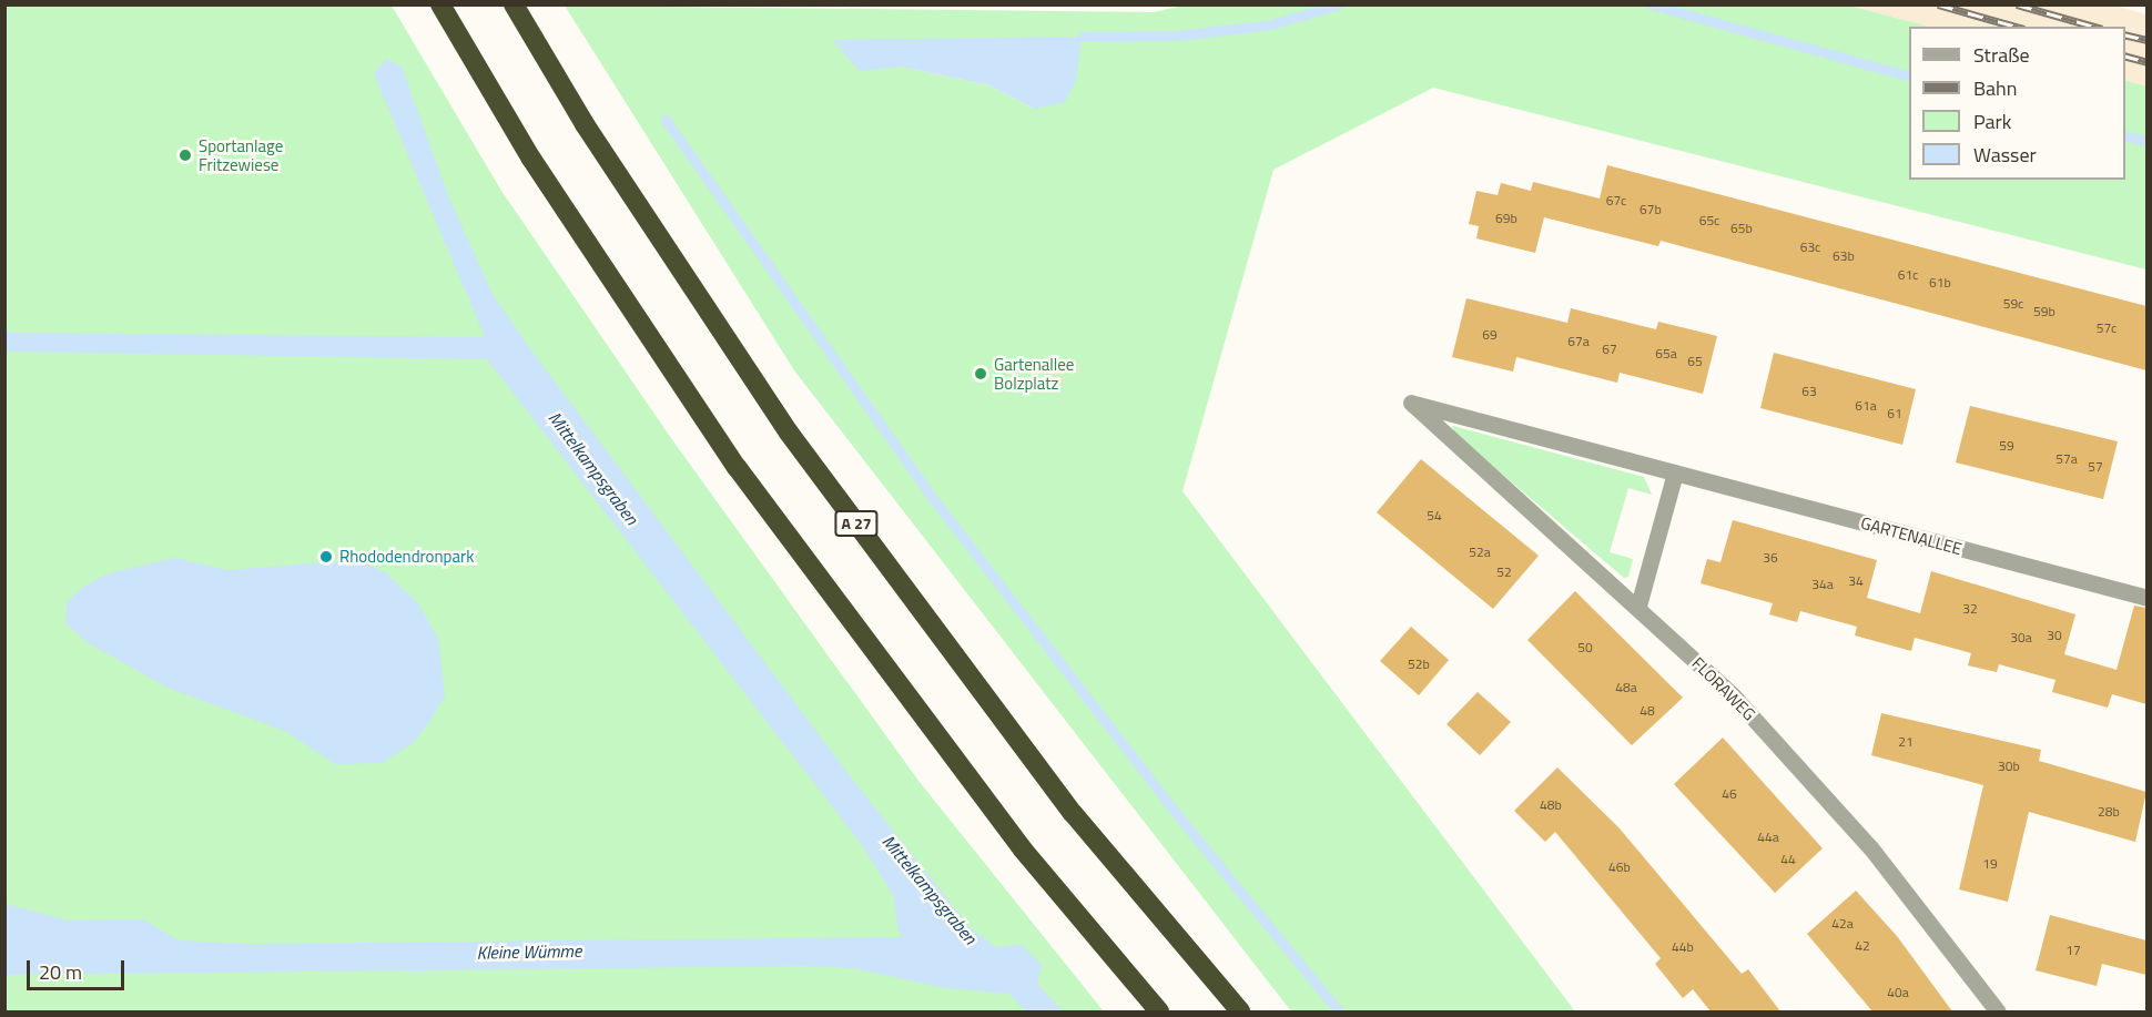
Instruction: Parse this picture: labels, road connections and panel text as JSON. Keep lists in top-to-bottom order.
{
  "streets": {
    "highway": ["A 27"],
    "street": ["GARTENALLEE", "FLORAWEG"]
  },
  "crossings": [
    ["GARTENALLEE", "FLORAWEG"]
  ],
  "water": ["Mittelkampsgraben", "Kleine Wümme"],
  "places": ["Sportanlage Fritzewiese", "Gartenallee Bolzplatz", "Rhododendronpark"],
  "house_numbers": [
    "67c",
    "67b",
    "69b",
    "65c",
    "65b",
    "63c",
    "63b",
    "61c",
    "61b",
    "59c",
    "59b",
    "57c",
    "69",
    "67a",
    "67",
    "65a",
    "65",
    "63",
    "61a",
    "61",
    "59",
    "57a",
    "57",
    "54",
    "52a",
    "36",
    "52",
    "34",
    "34a",
    "32",
    "30",
    "30a",
    "50",
    "52b",
    "48a",
    "48",
    "21",
    "30b",
    "46",
    "48b",
    "28b",
    "44a",
    "44",
    "19",
    "46b",
    "42a",
    "42",
    "44b",
    "17",
    "40a"
  ],
  "legend": [
    "Straße",
    "Bahn",
    "Park",
    "Wasser"
  ],
  "scale_bar": "20 m"
}
